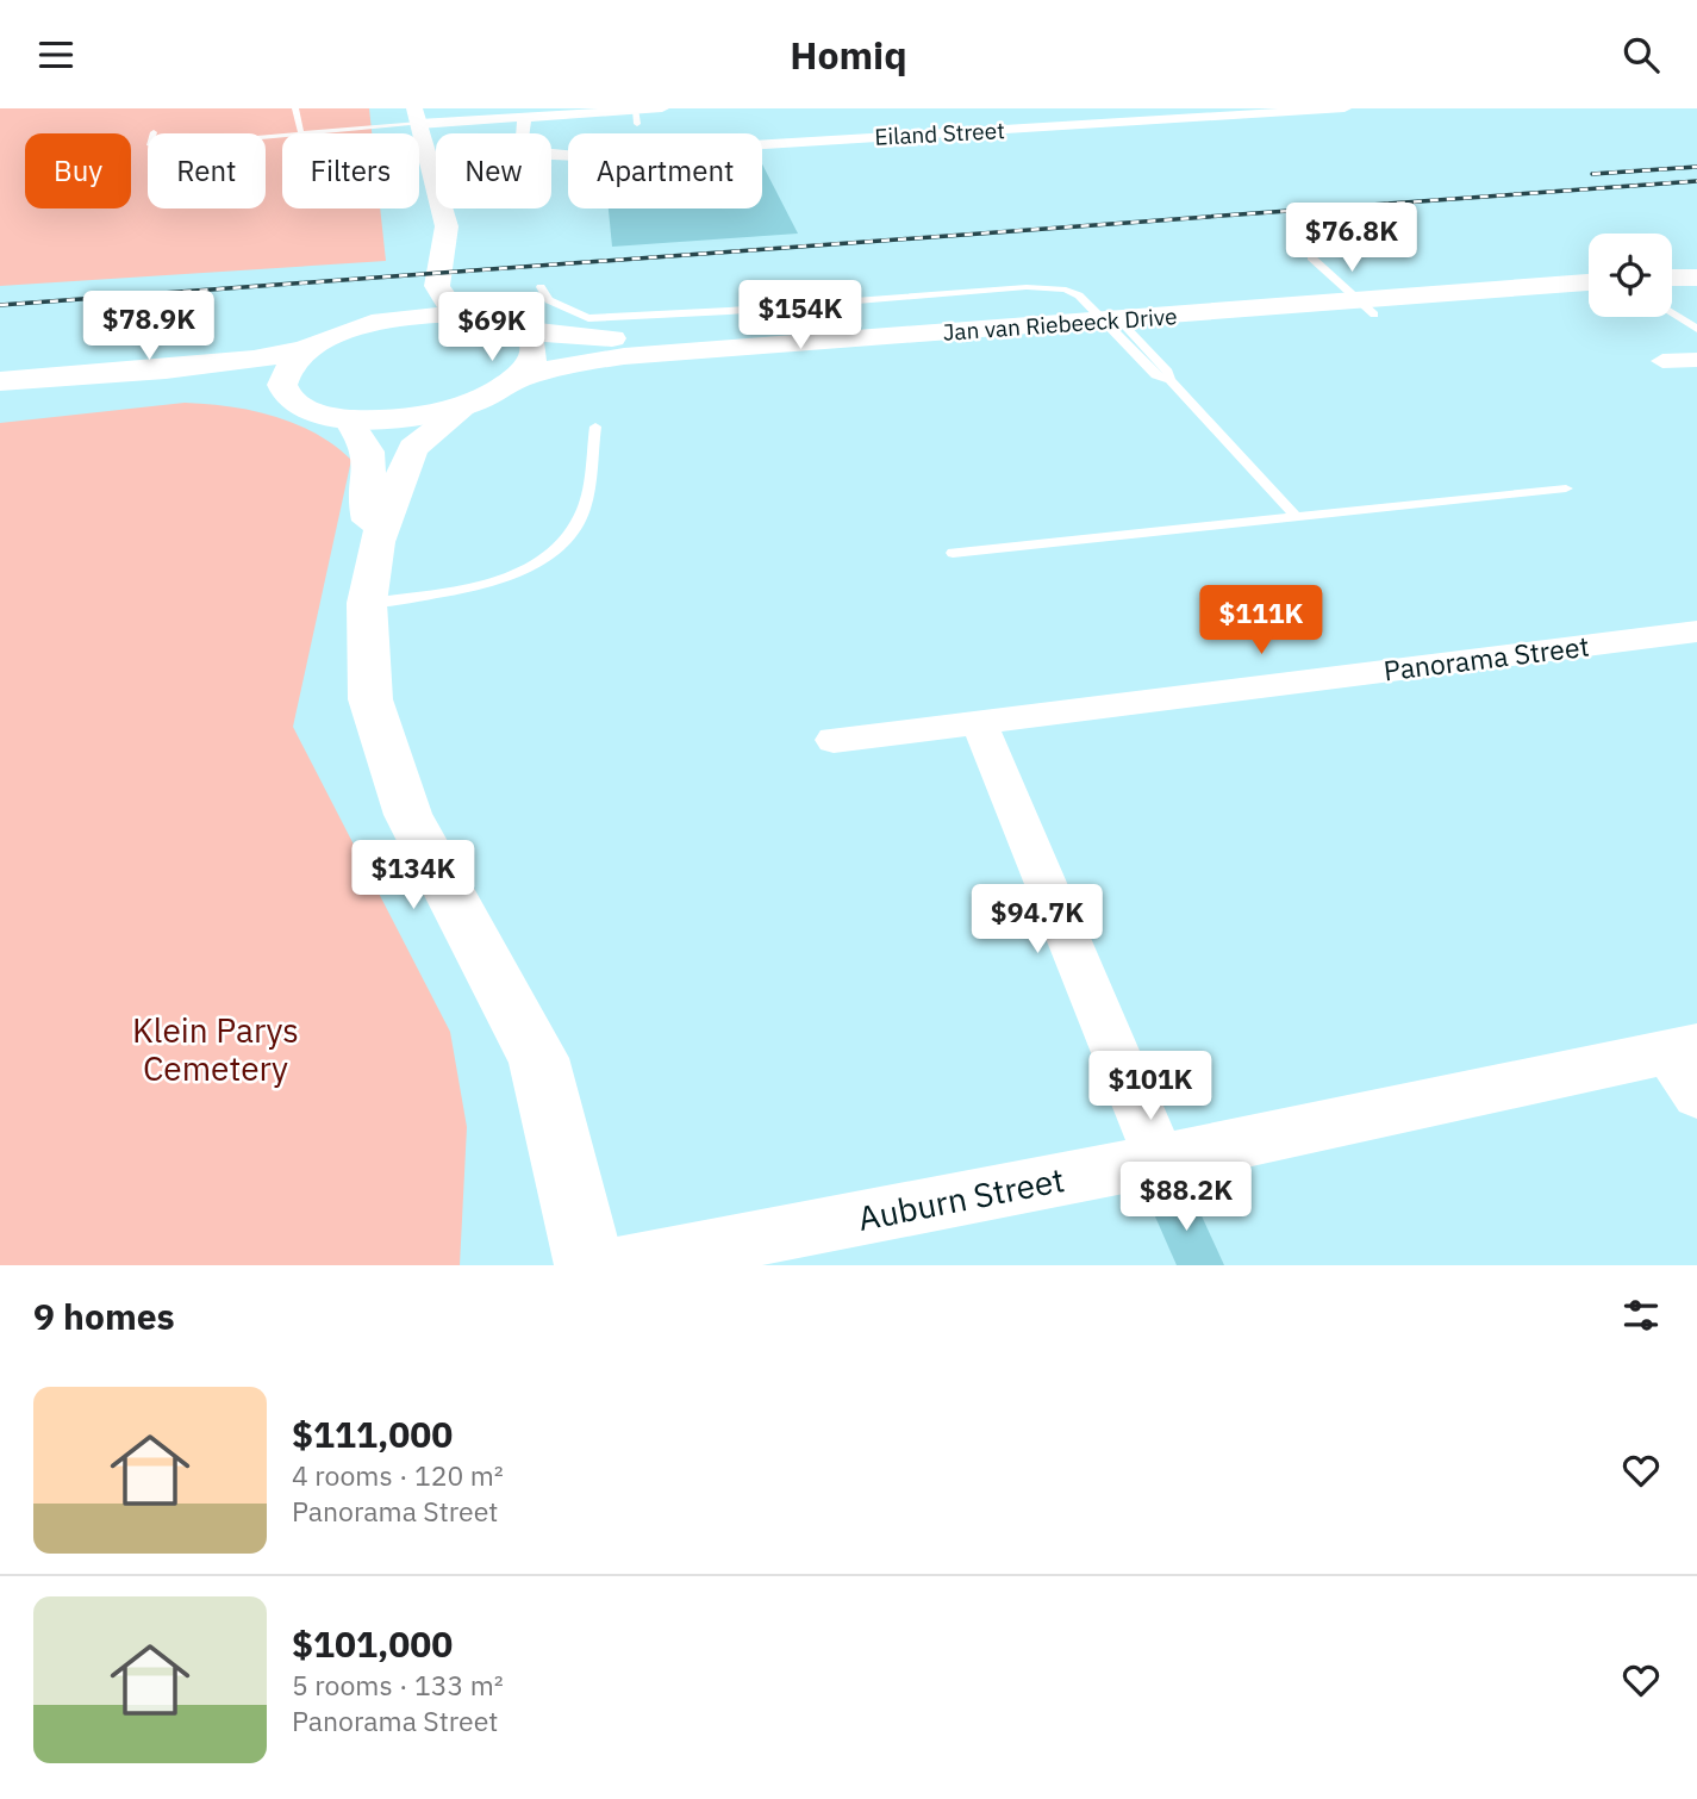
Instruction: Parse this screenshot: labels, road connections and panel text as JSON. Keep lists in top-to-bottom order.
{
  "streets": {
    "main road": ["Jan van Riebeeck Drive"],
    "street": ["Eiland Street", "Panorama Street", "Auburn Street"]
  },
  "parks": ["Klein Parys Cemetery"],
  "page": {
    "header": "Homiq",
    "chip": [
      "Buy",
      "Rent",
      "Filters",
      "New",
      "Apartment"
    ],
    "price": [
      "$76.8K",
      "$154K",
      "$78.9K",
      "$69K",
      "$111K",
      "$134K",
      "$94.7K",
      "$101K",
      "$88.2K"
    ],
    "heading": "9 homes",
    "list": [
      {
        "name": "$111,000",
        "note": "4 rooms · 120 m² · Panorama Street"
      },
      {
        "name": "$101,000",
        "note": "5 rooms · 133 m² · Panorama Street"
      }
    ]
  }
}
